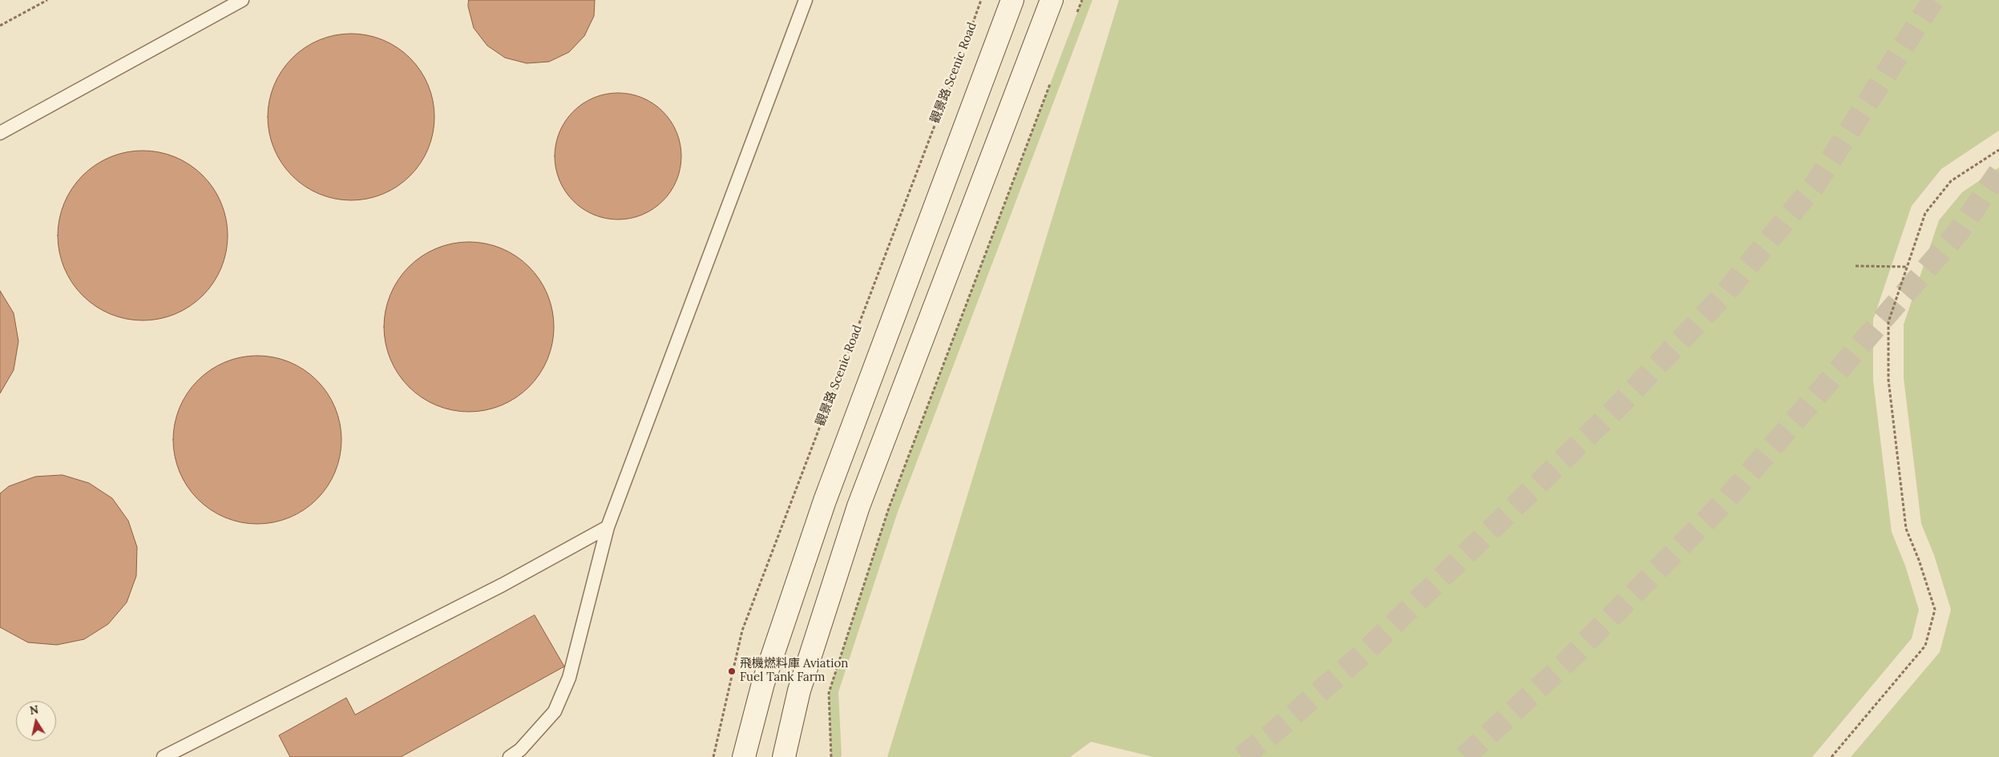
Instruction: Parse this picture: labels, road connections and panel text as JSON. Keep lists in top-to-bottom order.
{
  "streets": {
    "path": ["觀景路 Scenic Road"]
  },
  "places": ["飛機燃料庫 Aviation Fuel Tank Farm"],
  "north": "top"
}
